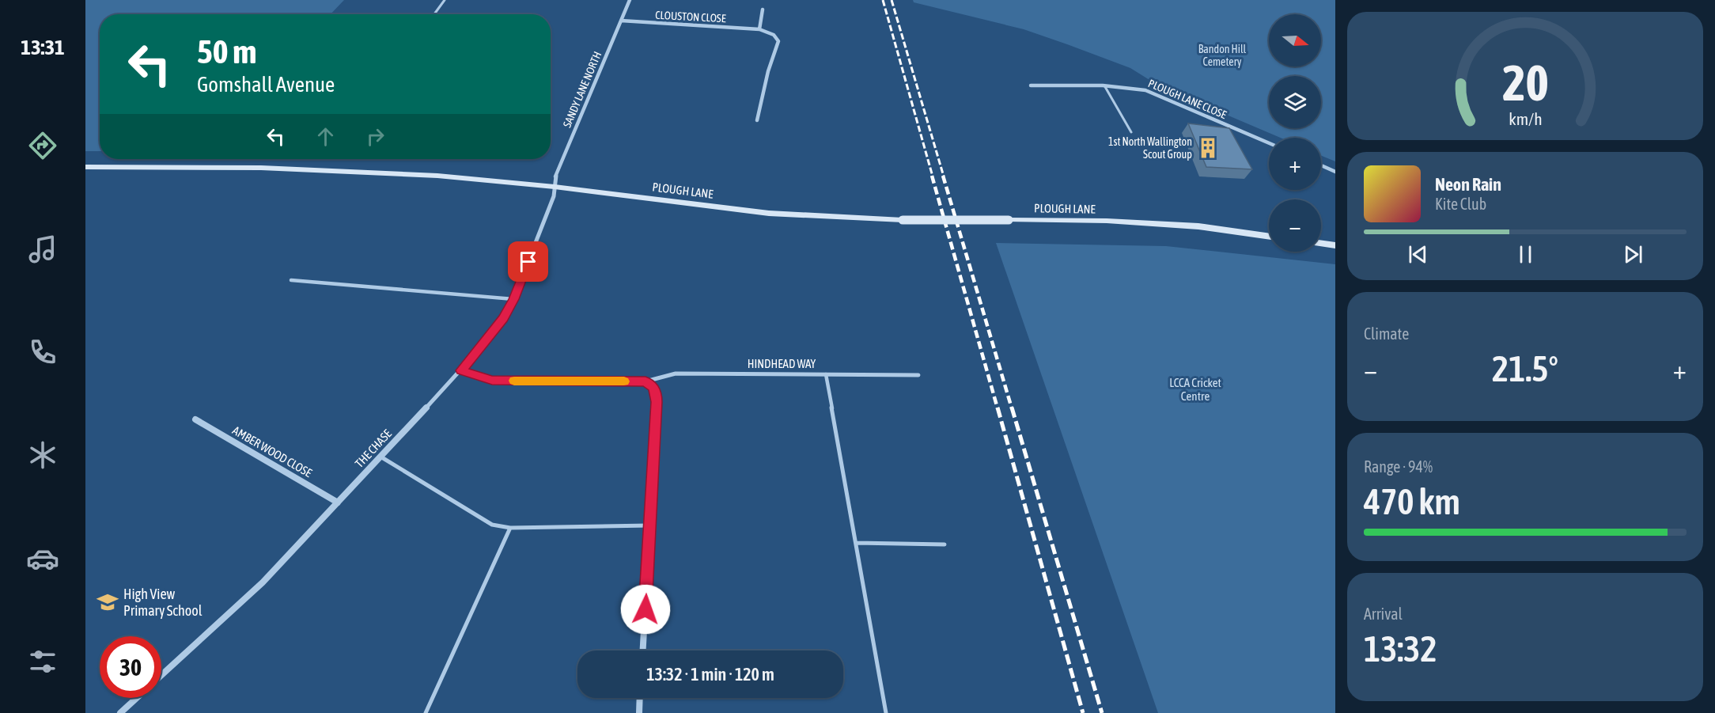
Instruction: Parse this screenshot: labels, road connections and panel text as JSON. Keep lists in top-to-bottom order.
{
  "streets": {
    "main road": ["PLOUGH LANE"],
    "street": [
      "CLOUSTON CLOSE",
      "SANDY LANE NORTH",
      "PLOUGH LANE CLOSE",
      "HINDHEAD WAY",
      "THE CHASE",
      "AMBER WOOD CLOSE"
    ]
  },
  "crossings": [
    ["CLOUSTON CLOSE", "SANDY LANE NORTH"],
    ["SANDY LANE NORTH", "PLOUGH LANE"],
    ["SANDY LANE NORTH", "THE CHASE"],
    ["PLOUGH LANE", "THE CHASE"],
    ["HINDHEAD WAY", "THE CHASE"],
    ["THE CHASE", "AMBER WOOD CLOSE"]
  ],
  "parks": ["Bandon Hill Cemetery", "LCCA Cricket Centre"],
  "places": {
    "building": ["1st North Wallington Scout Group"],
    "school or university": ["High View Primary School"]
  },
  "north": "right",
  "page": {
    "tabs": "13:31",
    "map_buttons": ["+", "−"],
    "turn": ["50 m", "Gomshall Avenue"],
    "song": ["Neon Rain", "Kite Club"],
    "tile": [
      "Climate",
      ["Range · 94%", "470 km"],
      ["Arrival", "13:32"]
    ],
    "heat": ["−", "21.5°", "+"],
    "limit": "30",
    "trip": "13:32 · 1 min · 120 m",
    "gauge": ["20", "km/h"]
  }
}
